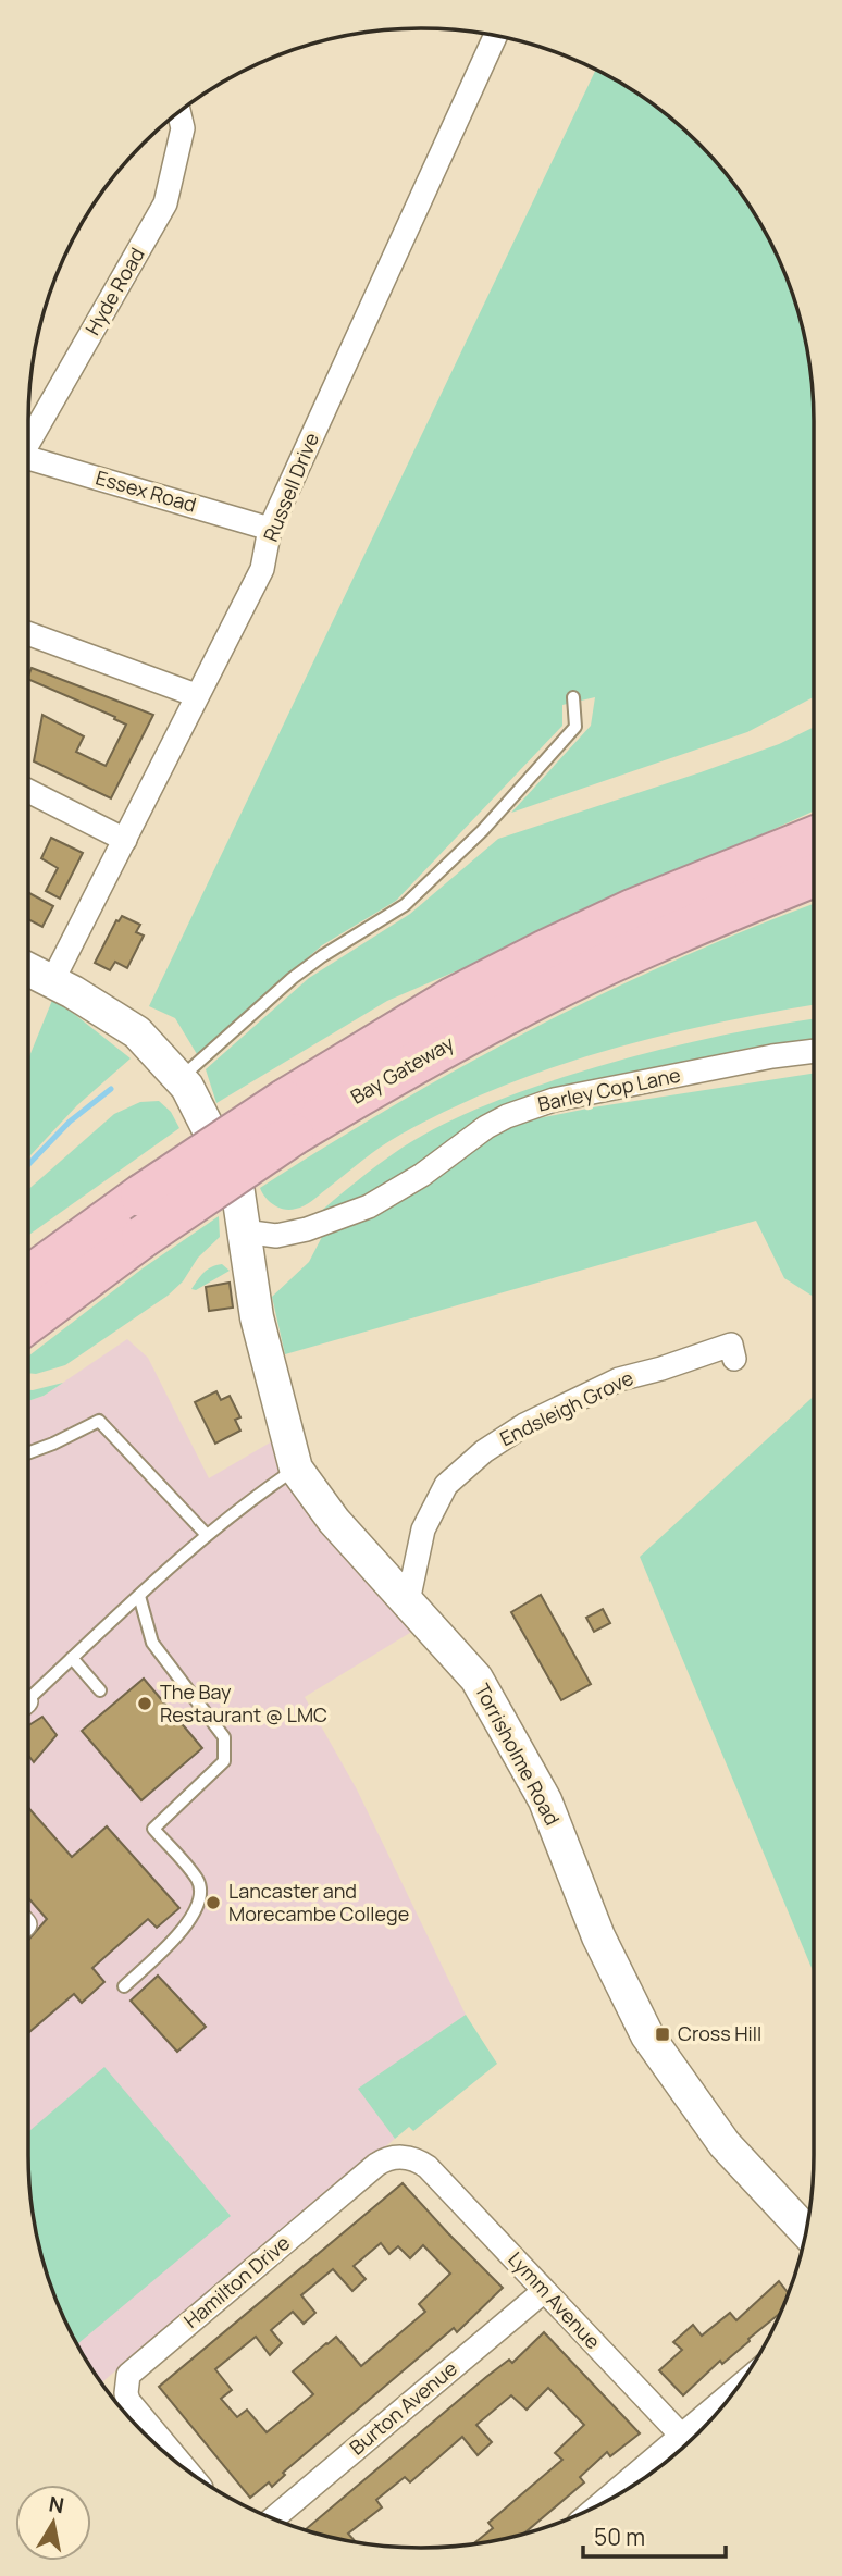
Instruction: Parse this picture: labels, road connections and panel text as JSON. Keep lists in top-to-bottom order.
{
  "streets": {
    "highway": ["Bay Gateway"],
    "main road": ["Torrisholme Road"],
    "street": [
      "Hyde Road",
      "Russell Drive",
      "Essex Road",
      "Barley Cop Lane",
      "Endsleigh Grove",
      "Hamilton Drive",
      "Lymm Avenue",
      "Burton Avenue"
    ]
  },
  "crossings": [
    ["Russell Drive", "Essex Road"],
    ["Russell Drive", "Torrisholme Road"],
    ["Barley Cop Lane", "Torrisholme Road"],
    ["Endsleigh Grove", "Torrisholme Road"],
    ["Hamilton Drive", "Lymm Avenue"],
    ["Lymm Avenue", "Burton Avenue"]
  ],
  "places": {
    "other": ["The Bay Restaurant @ LMC", "Lancaster and Morecambe College"],
    "transit": ["Cross Hill"]
  },
  "scale_bar": "50 m",
  "north": "top"
}
